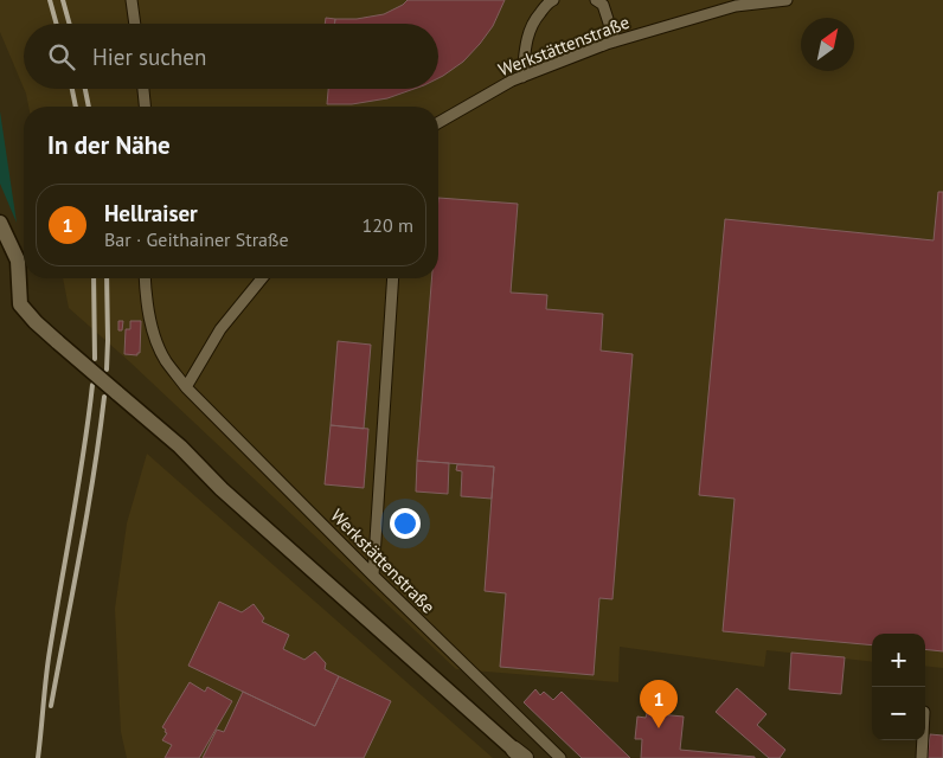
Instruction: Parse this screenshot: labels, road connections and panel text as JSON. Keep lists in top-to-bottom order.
{
  "streets": {
    "lane": ["Werkstättenstraße"]
  },
  "north": "top right",
  "page": {
    "search": "Hier suchen",
    "heading": "In der Nähe",
    "list": [
      {
        "mark": "1",
        "name": "Hellraiser",
        "note": "Bar · Geithainer Straße",
        "value": "120 m"
      }
    ],
    "map_buttons": ["+", "−"],
    "pins": "1"
  }
}
